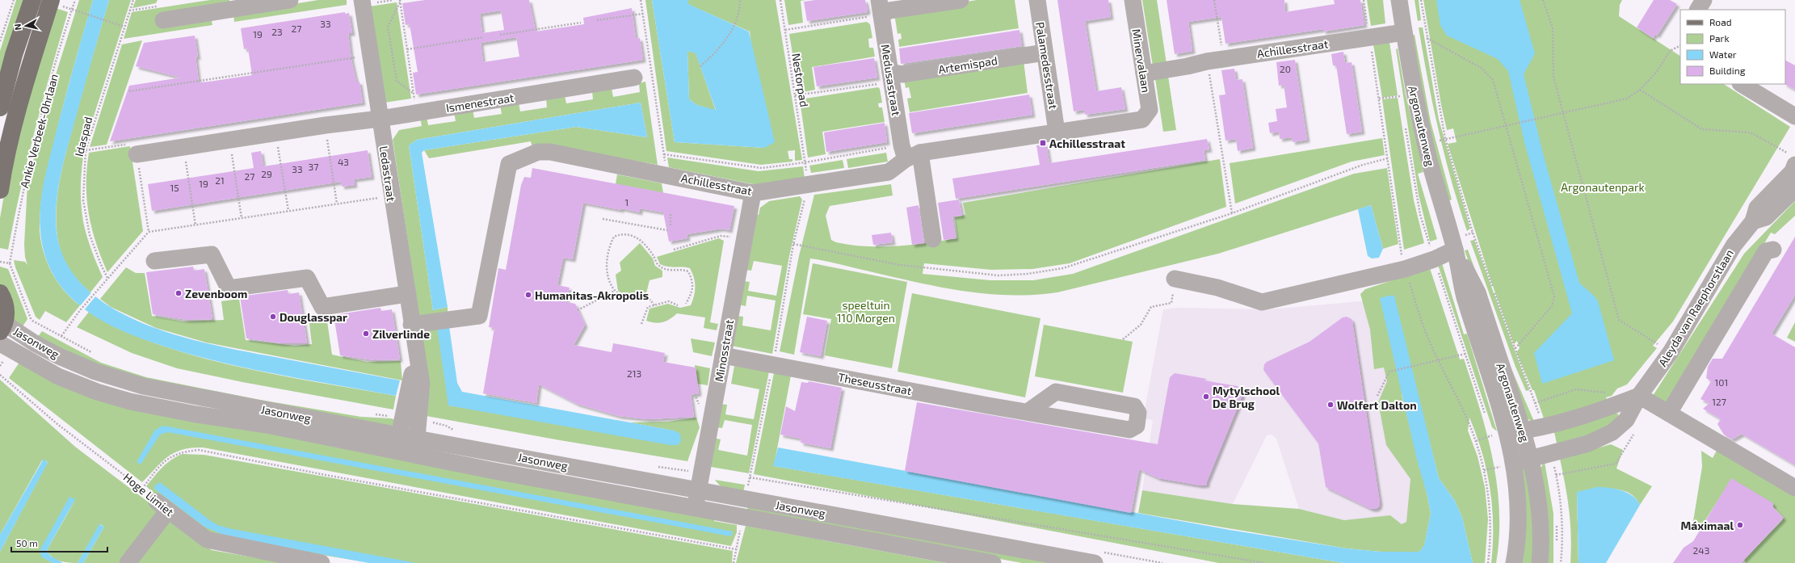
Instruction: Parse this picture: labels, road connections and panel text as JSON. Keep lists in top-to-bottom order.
{
  "streets": {
    "main road": ["Ankie Verbeek-Ohrlaan"],
    "street": [
      "Achillesstraat",
      "Minervalaan",
      "Artemispad",
      "Palamedesstraat",
      "Medusastraat",
      "Ismenestraat",
      "Argonautenweg",
      "Ledastraat",
      "Aleyda van Raephorstlaan",
      "Jasonweg",
      "Minosstraat",
      "Theseusstraat",
      "Hoge Limiet"
    ],
    "path": ["Nestorpad", "Idaspad"]
  },
  "crossings": [
    ["Achillesstraat", "Minervalaan"],
    ["Achillesstraat", "Palamedesstraat"],
    ["Achillesstraat", "Medusastraat"],
    ["Achillesstraat", "Argonautenweg"],
    ["Achillesstraat", "Ledastraat"],
    ["Achillesstraat", "Minosstraat"],
    ["Artemispad", "Palamedesstraat"],
    ["Artemispad", "Medusastraat"],
    ["Ismenestraat", "Ledastraat"],
    ["Argonautenweg", "Aleyda van Raephorstlaan"],
    ["Ledastraat", "Jasonweg"],
    ["Jasonweg", "Minosstraat"],
    ["Minosstraat", "Theseusstraat"]
  ],
  "parks": ["Argonautenpark", "speeltuin 110 Morgen"],
  "places": {
    "transit": ["Achillesstraat"],
    "other": [
      "Zevenboom",
      "Humanitas-Akropolis",
      "Douglasspar",
      "Zilverlinde",
      "Mytylschool De Brug",
      "Wolfert Dalton",
      "Máximaal"
    ]
  },
  "house_numbers": [
    "33",
    "27",
    "23",
    "19",
    "20",
    "43",
    "37",
    "33",
    "29",
    "27",
    "21",
    "19",
    "15",
    "1",
    "213",
    "101",
    "127",
    "243"
  ],
  "legend": [
    "Road",
    "Park",
    "Water",
    "Building"
  ],
  "scale_bar": "50 m",
  "north": "left"
}
